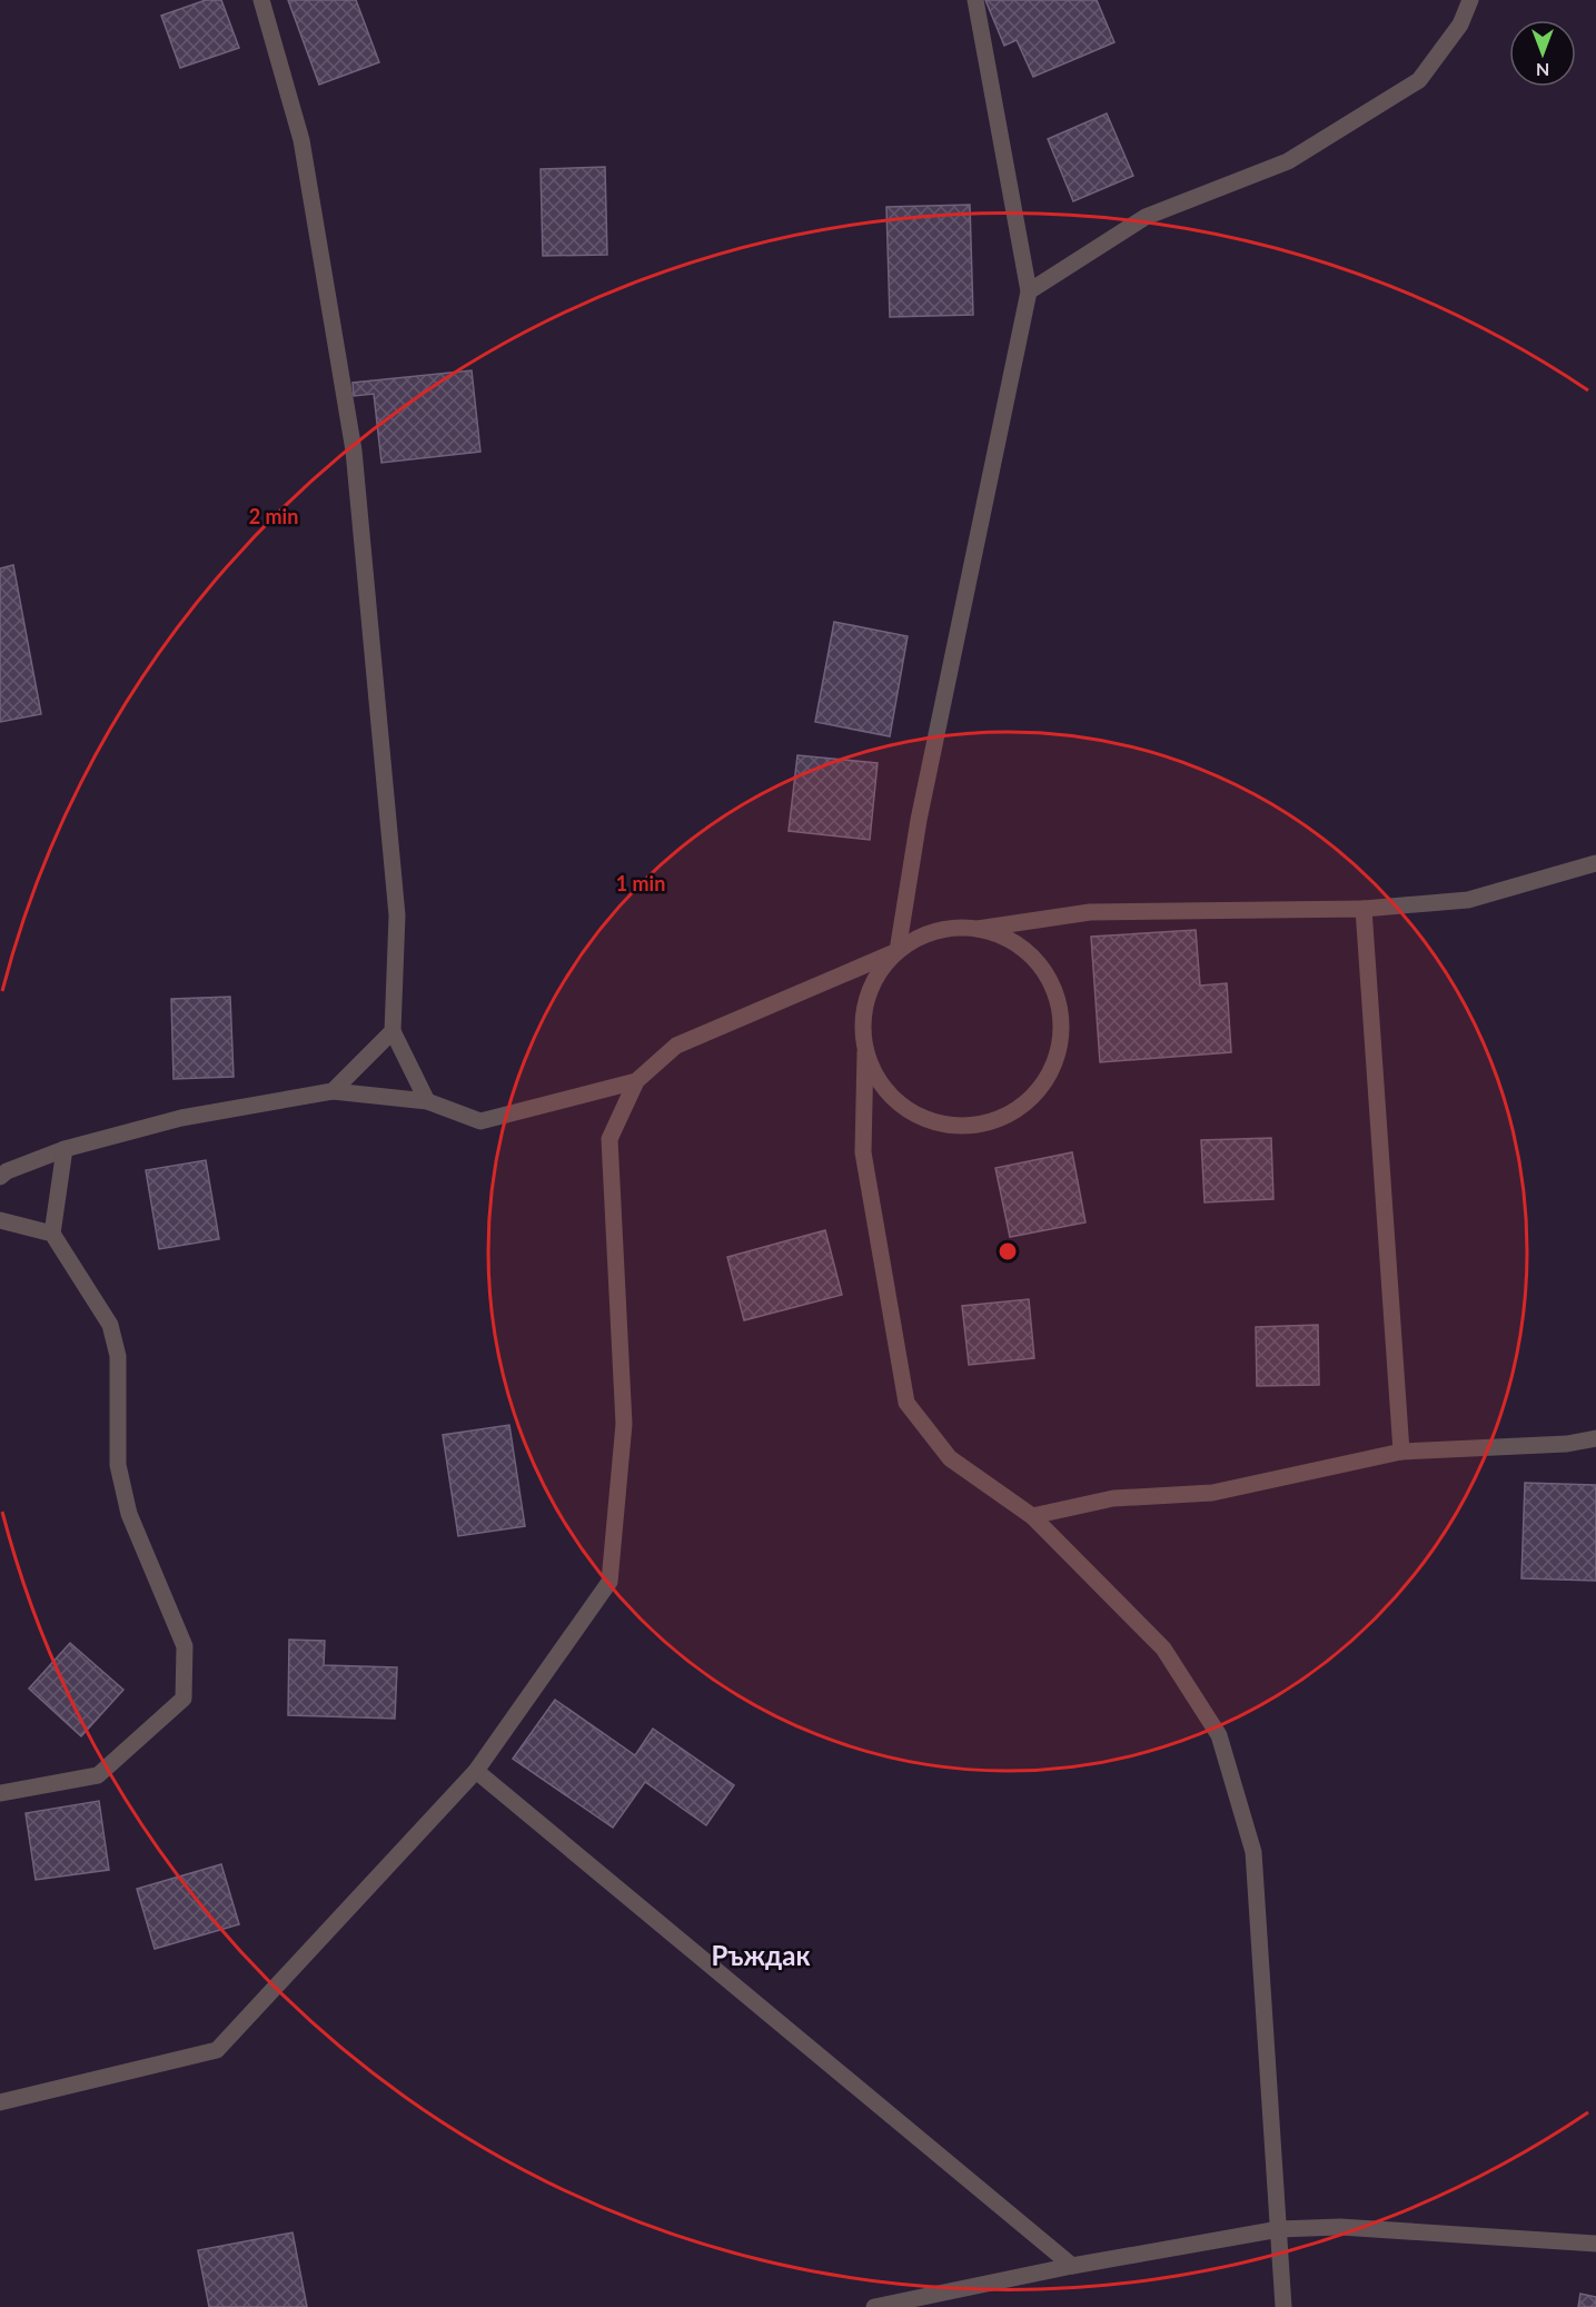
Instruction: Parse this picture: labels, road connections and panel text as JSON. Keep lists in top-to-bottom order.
{
  "districts": ["Ръждак"],
  "north": "bottom",
  "rings": ["2 min", "1 min"]
}
